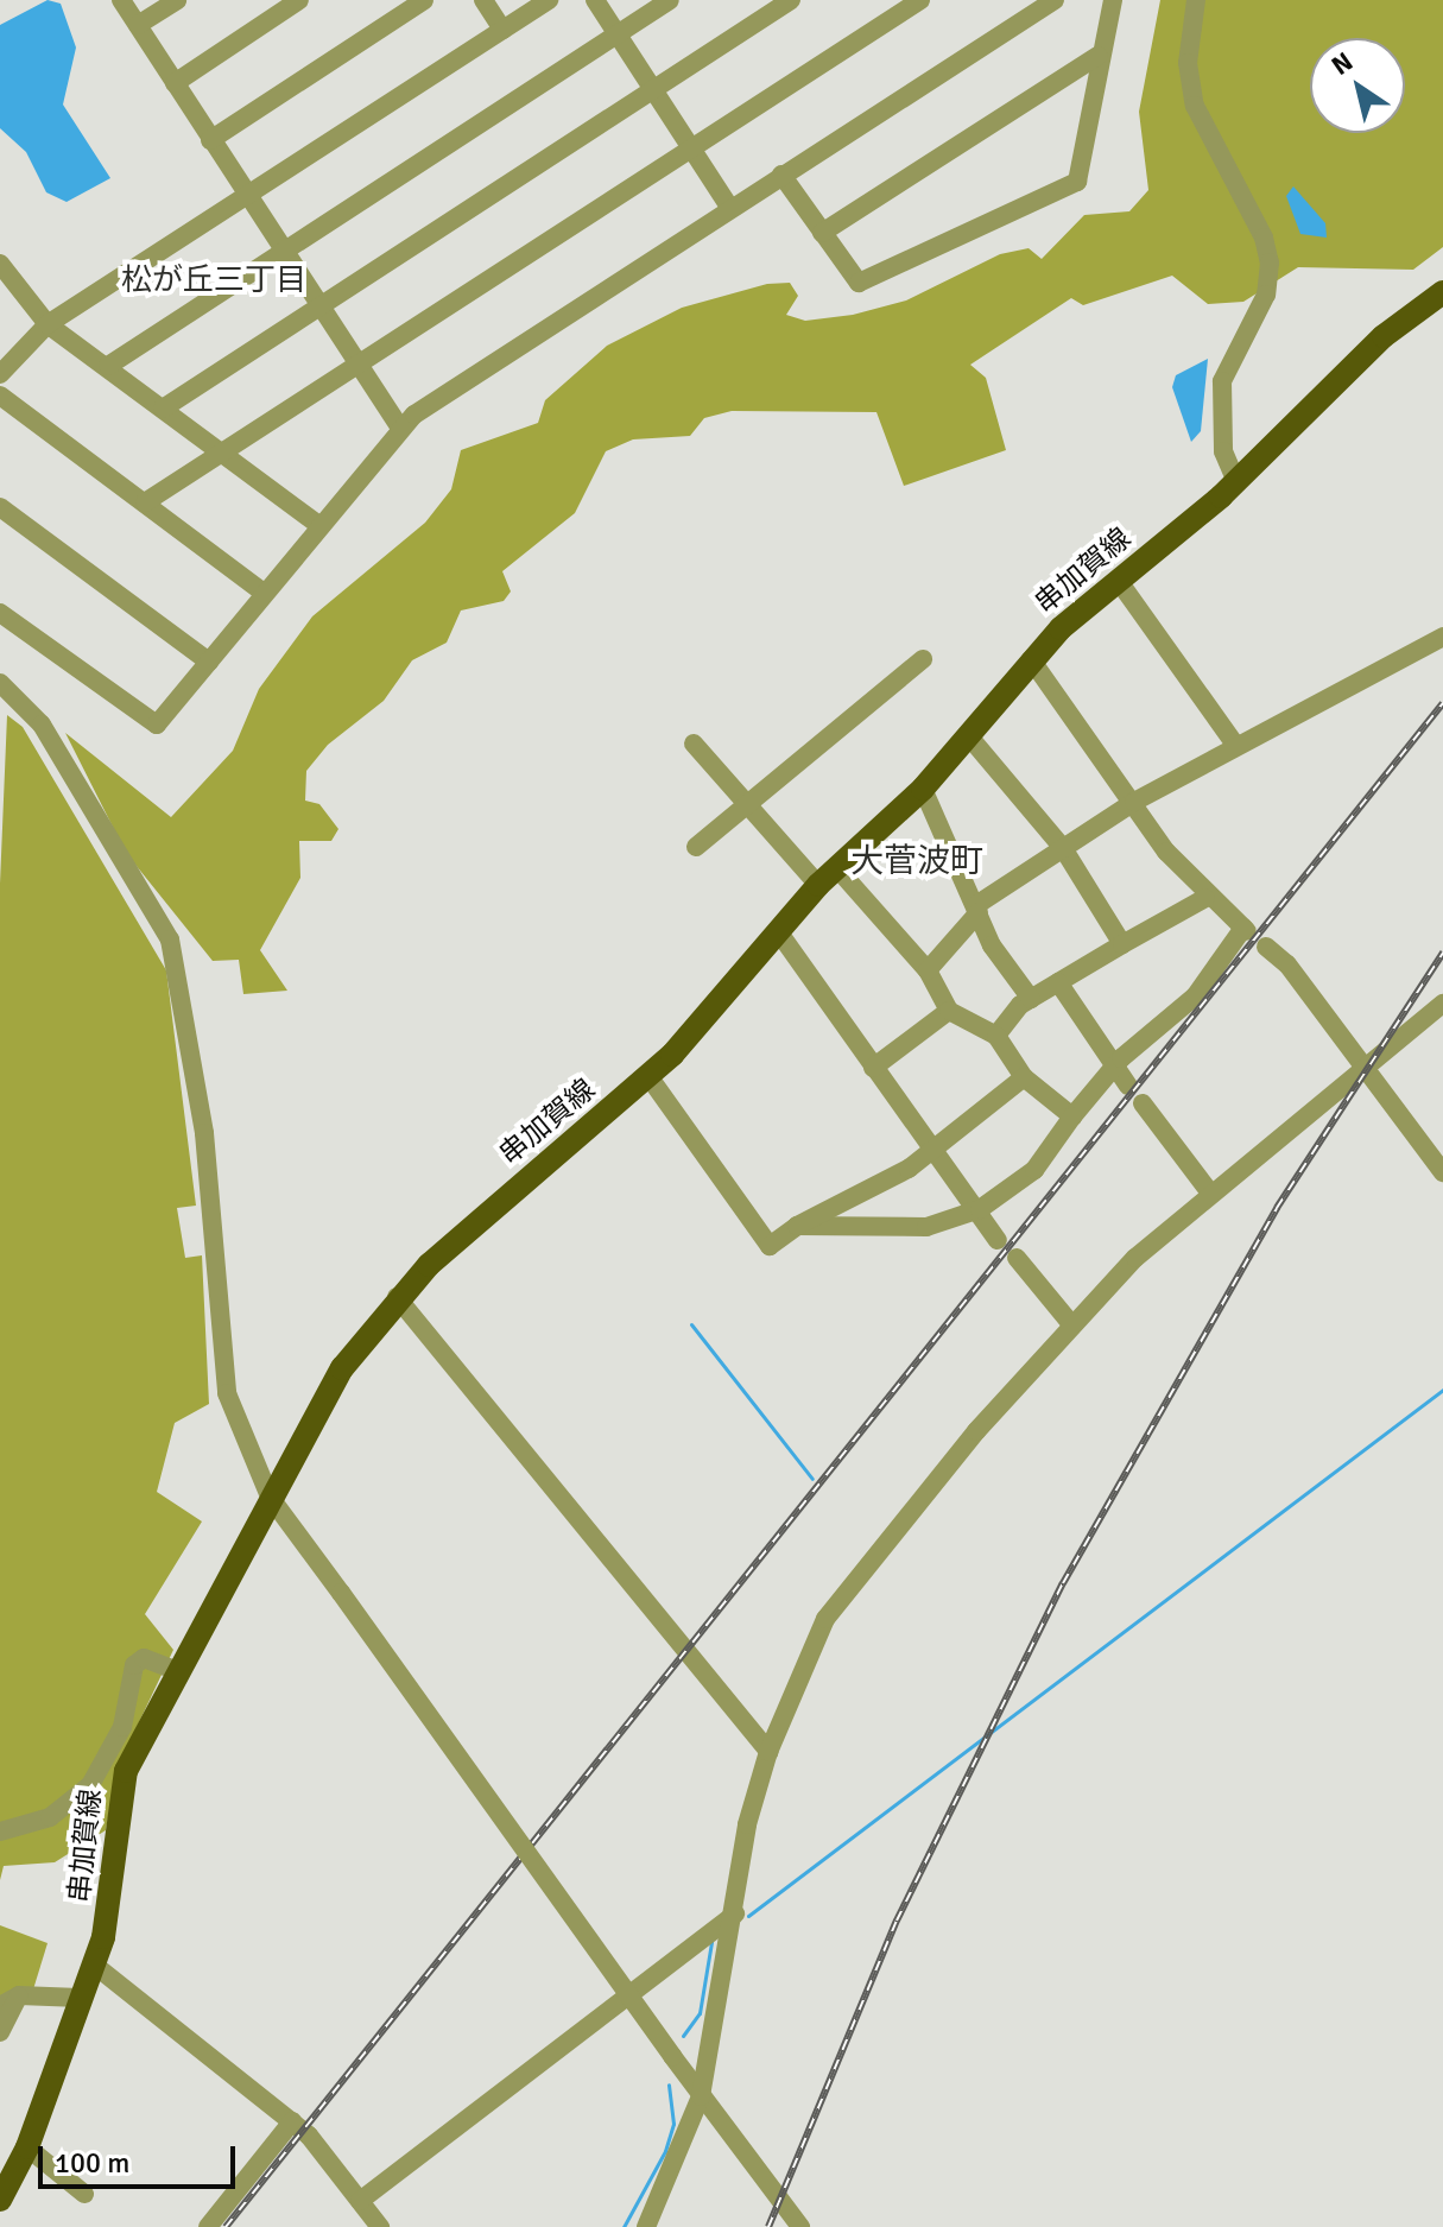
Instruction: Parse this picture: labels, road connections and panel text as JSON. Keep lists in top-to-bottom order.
{
  "streets": {
    "main road": ["串加賀線"]
  },
  "districts": ["松が丘三丁目", "大菅波町"],
  "scale_bar": "100 m",
  "north": "top left"
}
